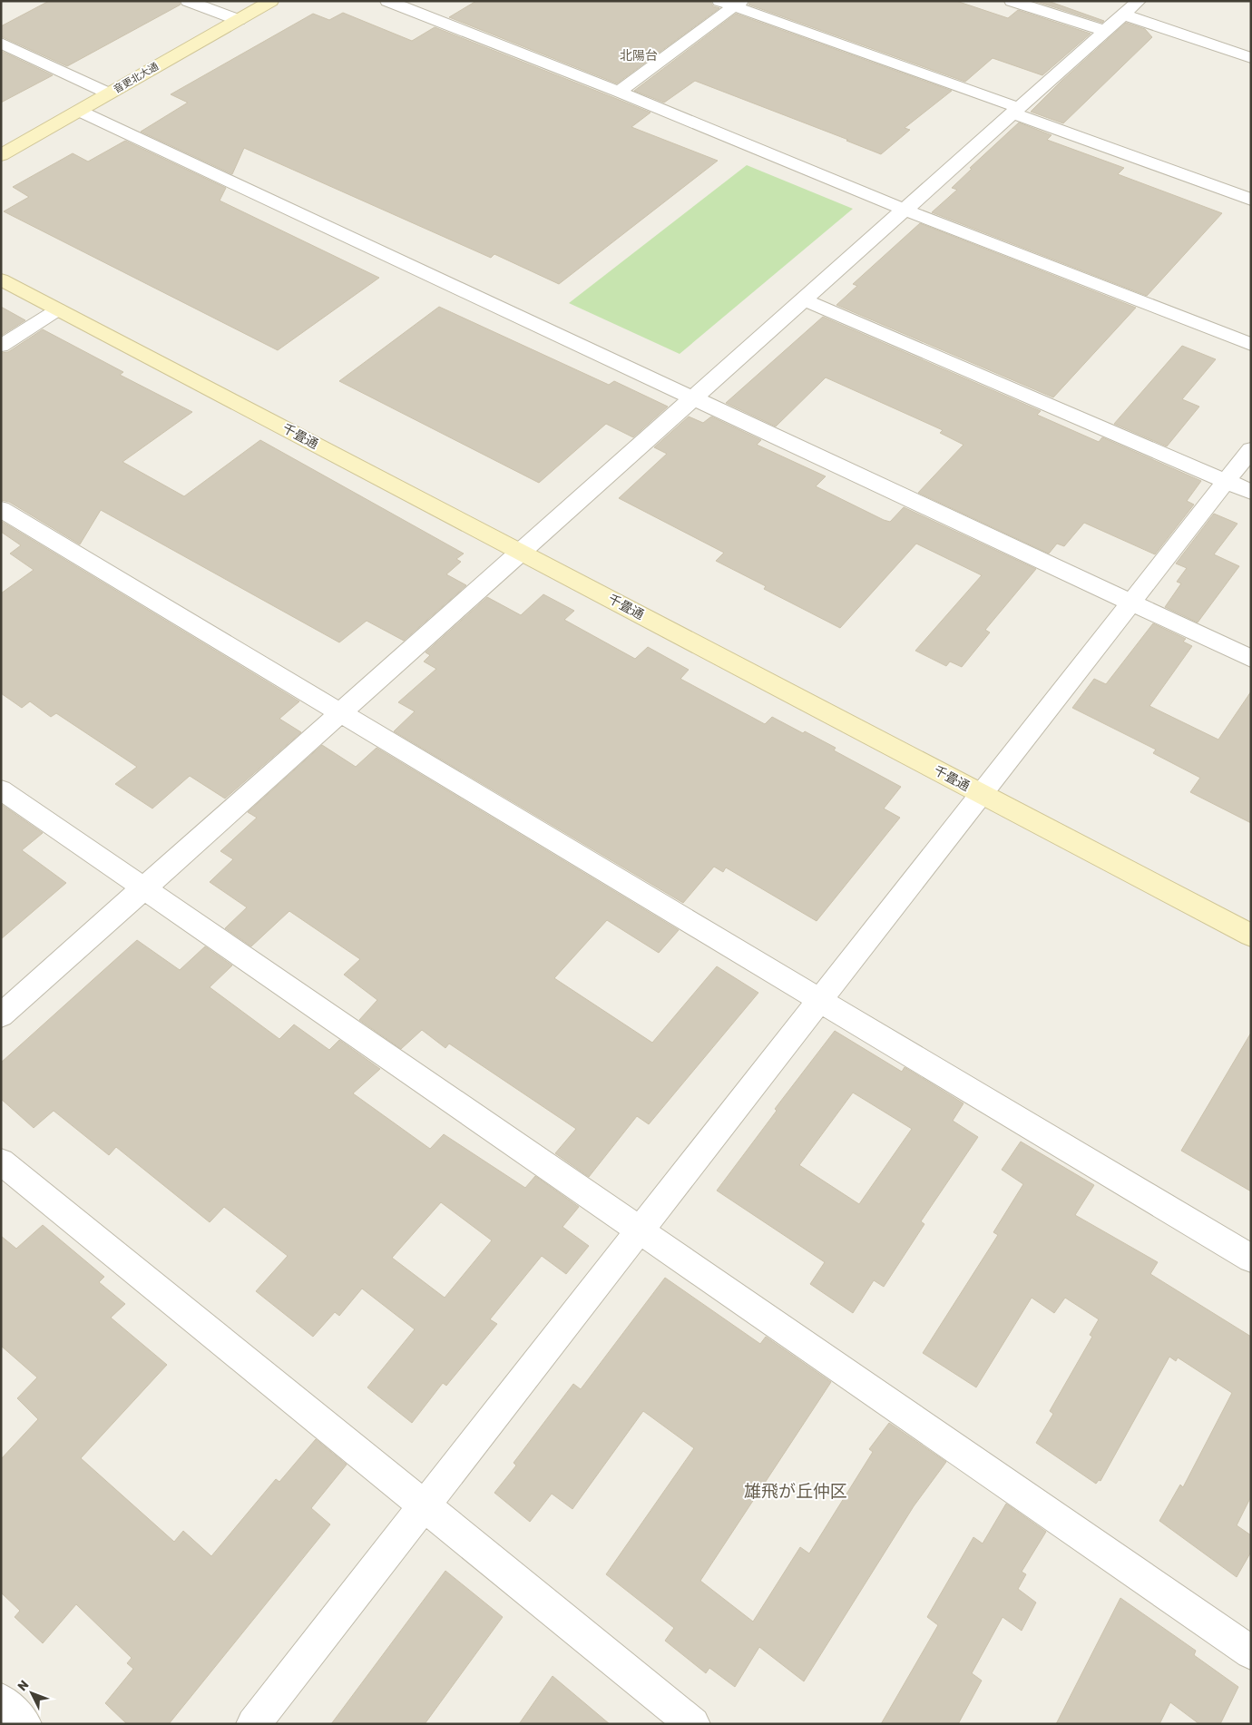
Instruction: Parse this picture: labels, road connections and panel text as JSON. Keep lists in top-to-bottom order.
{
  "streets": {
    "street": ["音更北大通", "千畳通"]
  },
  "districts": ["北陽台", "雄飛が丘仲区"],
  "north": "top left"
}
